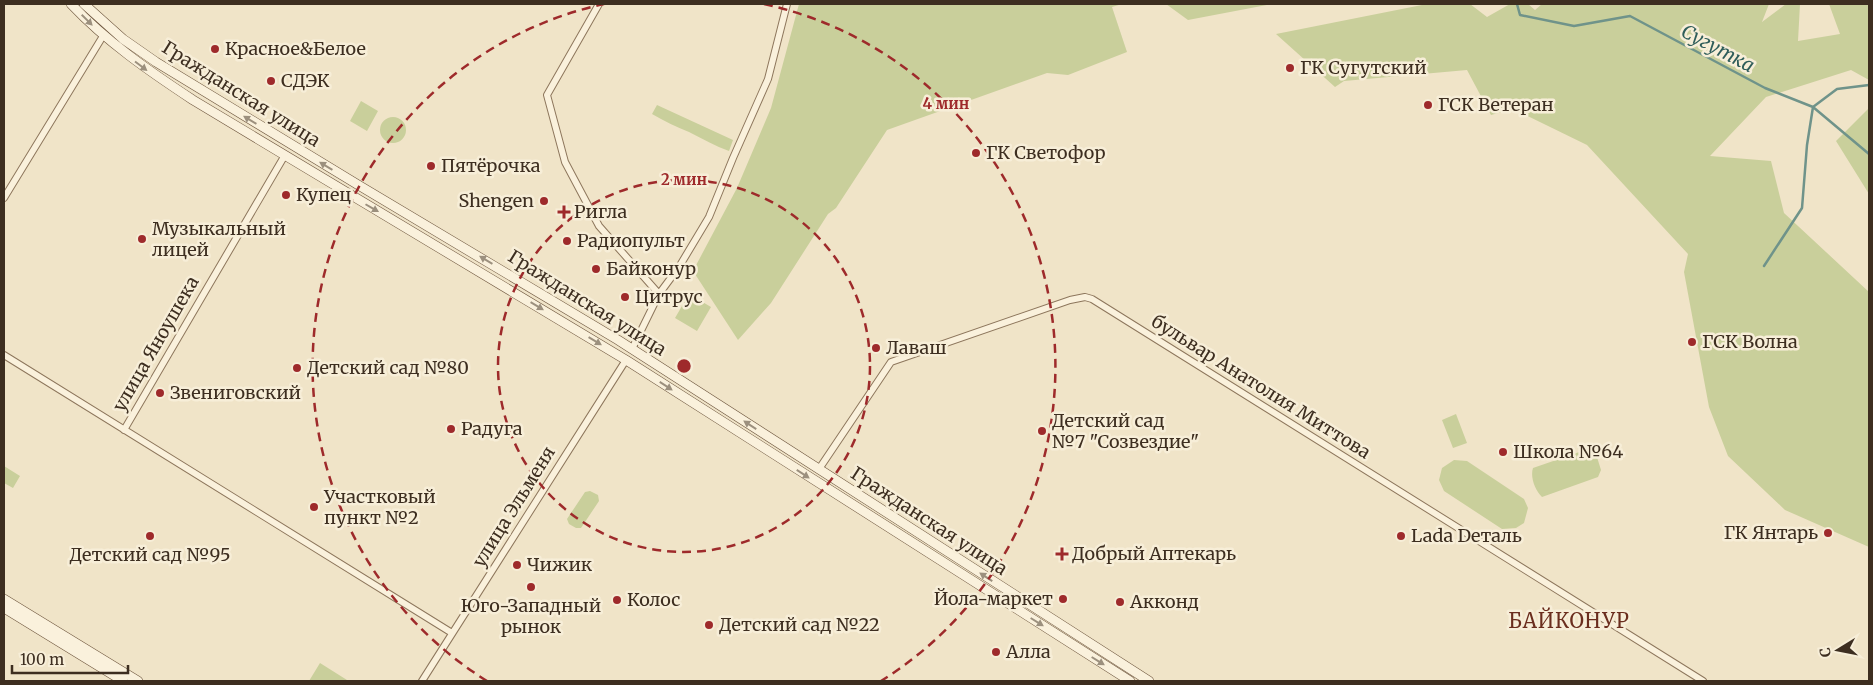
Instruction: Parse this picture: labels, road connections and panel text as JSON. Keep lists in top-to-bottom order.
{
  "streets": {
    "main road": ["Гражданская улица", "улица Яноушека", "улица Эльменя"],
    "street": ["бульвар Анатолия Миттова"]
  },
  "crossings": [
    ["Гражданская улица", "улица Яноушека"],
    ["Гражданская улица", "бульвар Анатолия Миттова"],
    ["Гражданская улица", "улица Эльменя"]
  ],
  "districts": ["БАЙКОНУР"],
  "water": ["Сугутка"],
  "places": {
    "other": [
      "Красное&Белое",
      "ГК Сугутский",
      "СДЭК",
      "ГСК Ветеран",
      "ГК Светофор",
      "Пятёрочка",
      "Купец",
      "Shengen",
      "Музыкальный лицей",
      "Радиопульт",
      "Байконур",
      "Цитрус",
      "ГСК Волна",
      "Лаваш",
      "Детский сад №80",
      "Звениговский",
      "Радуга",
      "Детский сад №7 \"Созвездие\"",
      "Школа №64",
      "Участковый пункт №2",
      "ГК Янтарь",
      "Детский сад №95",
      "Lada Dеталь",
      "Чижик",
      "Юго-Западный рынок",
      "Йола-маркет",
      "Колос",
      "Акконд",
      "Детский сад №22",
      "Алла"
    ],
    "health": ["Ригла", "Добрый Аптекарь"]
  },
  "scale_bar": "100 m",
  "north": "left",
  "rings": ["4 мин", "2 мин"]
}
